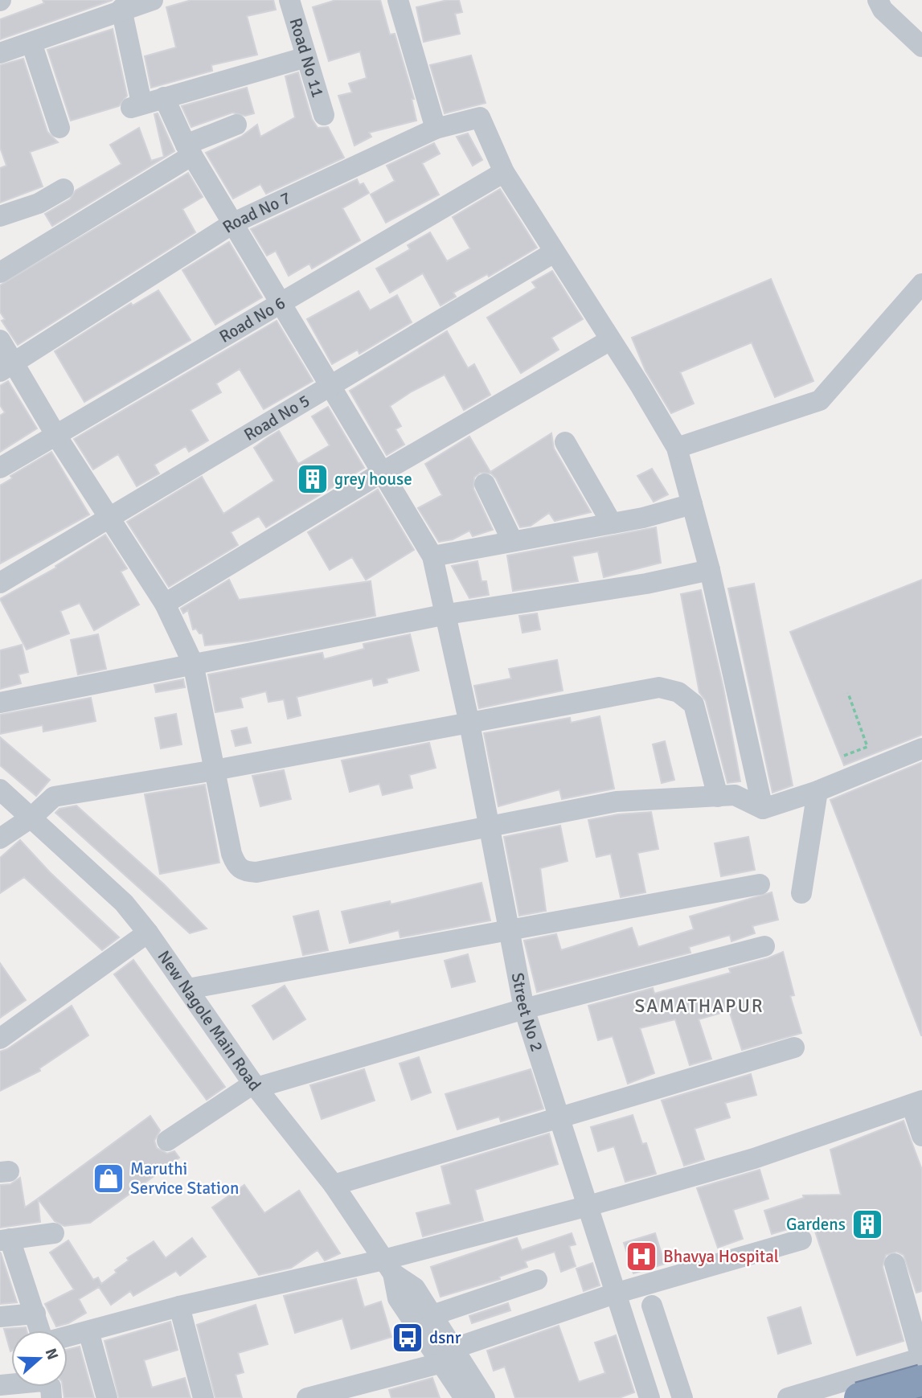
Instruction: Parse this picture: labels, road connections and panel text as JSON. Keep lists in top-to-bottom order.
{
  "streets": {
    "street": [
      "Road No 11",
      "Road No 7",
      "Road No 6",
      "Road No 5",
      "Street No 2",
      "New Nagole Main Road"
    ]
  },
  "crossings": [
    ["Road No 7", "Road No 6"],
    ["Road No 7", "Street No 2"],
    ["Road No 6", "Street No 2"],
    ["Road No 5", "Street No 2"]
  ],
  "districts": ["SAMATHAPUR"],
  "places": {
    "building": ["grey house", "Gardens"],
    "shop": ["Maruthi Service Station"],
    "hospital": ["Bhavya Hospital"],
    "bus stop": ["dsnr"]
  },
  "north": "right"
}
